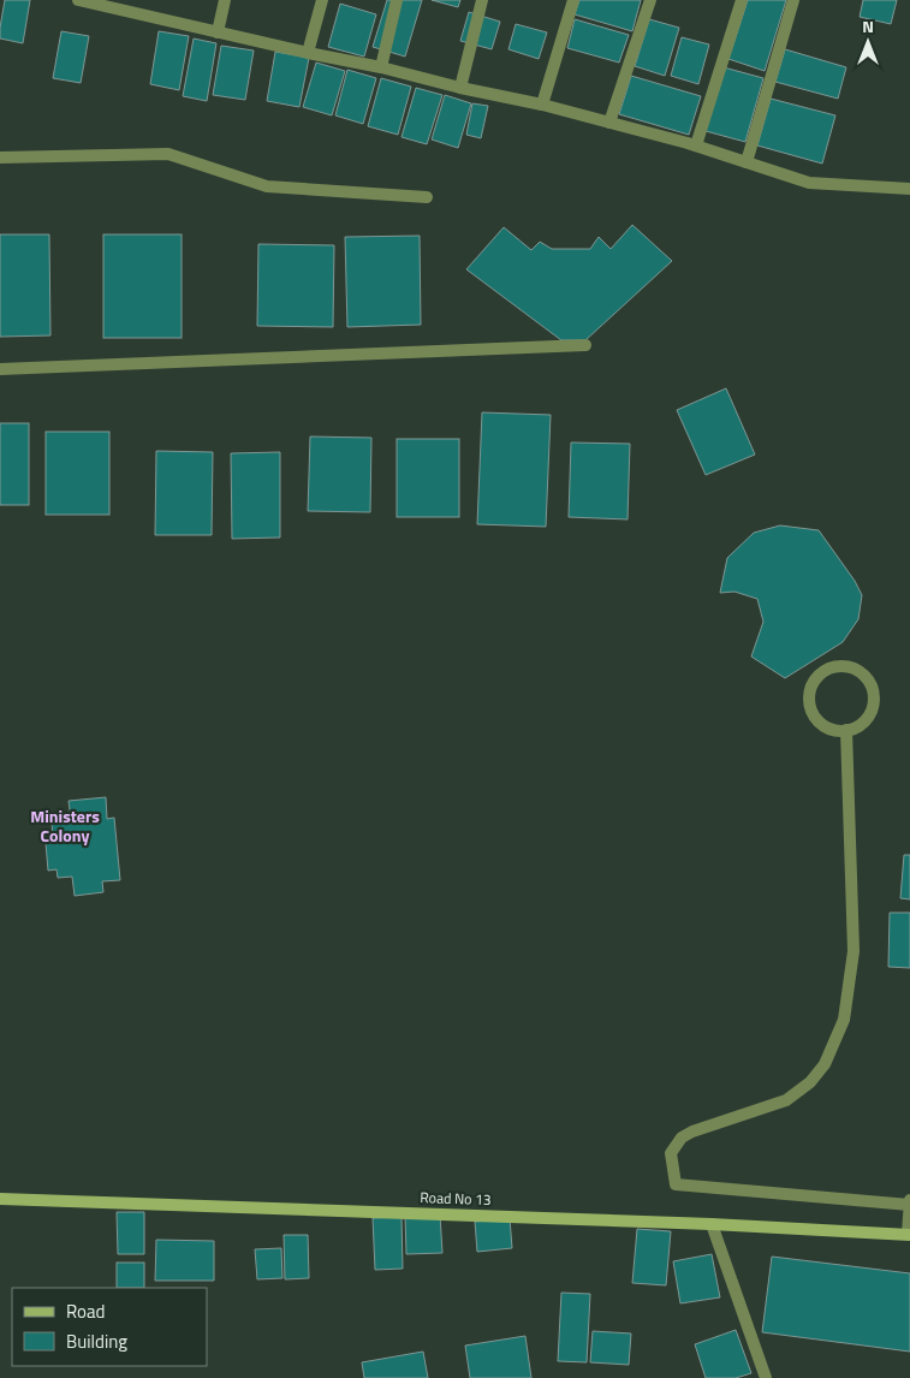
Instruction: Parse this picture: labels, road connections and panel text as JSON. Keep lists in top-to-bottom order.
{
  "streets": {
    "street": ["Road No 13"]
  },
  "districts": ["Ministers Colony"],
  "legend": ["Road", "Building"],
  "north": "top"
}
